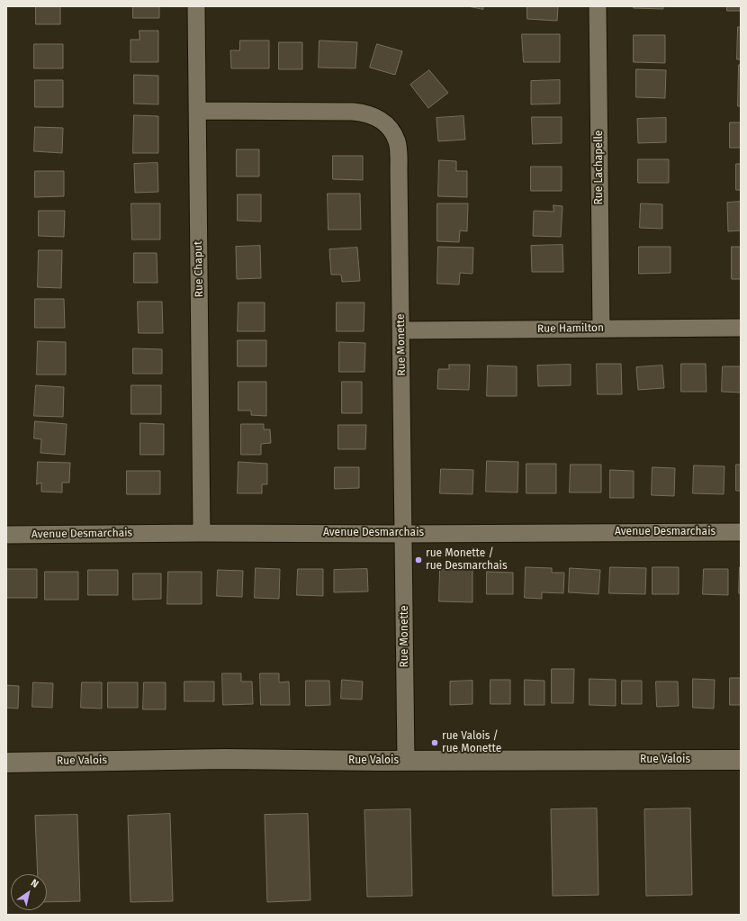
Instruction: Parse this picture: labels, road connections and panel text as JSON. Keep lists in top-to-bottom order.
{
  "streets": {
    "street": [
      "Rue Lachapelle",
      "Rue Chaput",
      "Rue Hamilton",
      "Rue Monette",
      "Avenue Desmarchais",
      "Rue Valois"
    ]
  },
  "crossings": [
    ["Rue Lachapelle", "Rue Hamilton"],
    ["Rue Chaput", "Rue Monette"],
    ["Rue Chaput", "Avenue Desmarchais"],
    ["Rue Hamilton", "Rue Monette"],
    ["Rue Monette", "Avenue Desmarchais"],
    ["Rue Monette", "Rue Valois"]
  ],
  "places": ["rue Monette / rue Desmarchais", "rue Valois / rue Monette"],
  "north": "top right"
}
